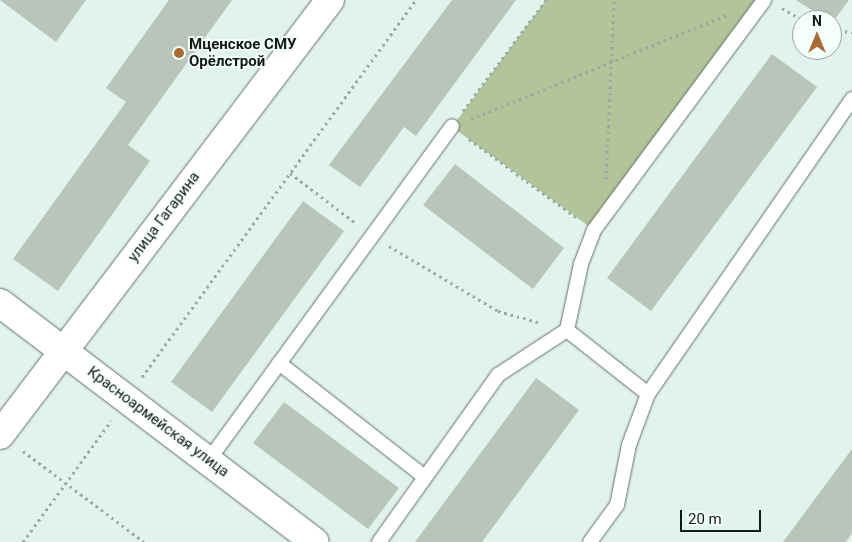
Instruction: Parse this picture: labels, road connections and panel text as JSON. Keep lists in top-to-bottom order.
{
  "streets": {
    "main road": ["улица Гагарина", "Красноармейская улица"]
  },
  "crossings": [
    ["улица Гагарина", "Красноармейская улица"]
  ],
  "places": ["Мценское СМУ Орёлстрой"],
  "scale_bar": "20 m",
  "north": "top"
}
